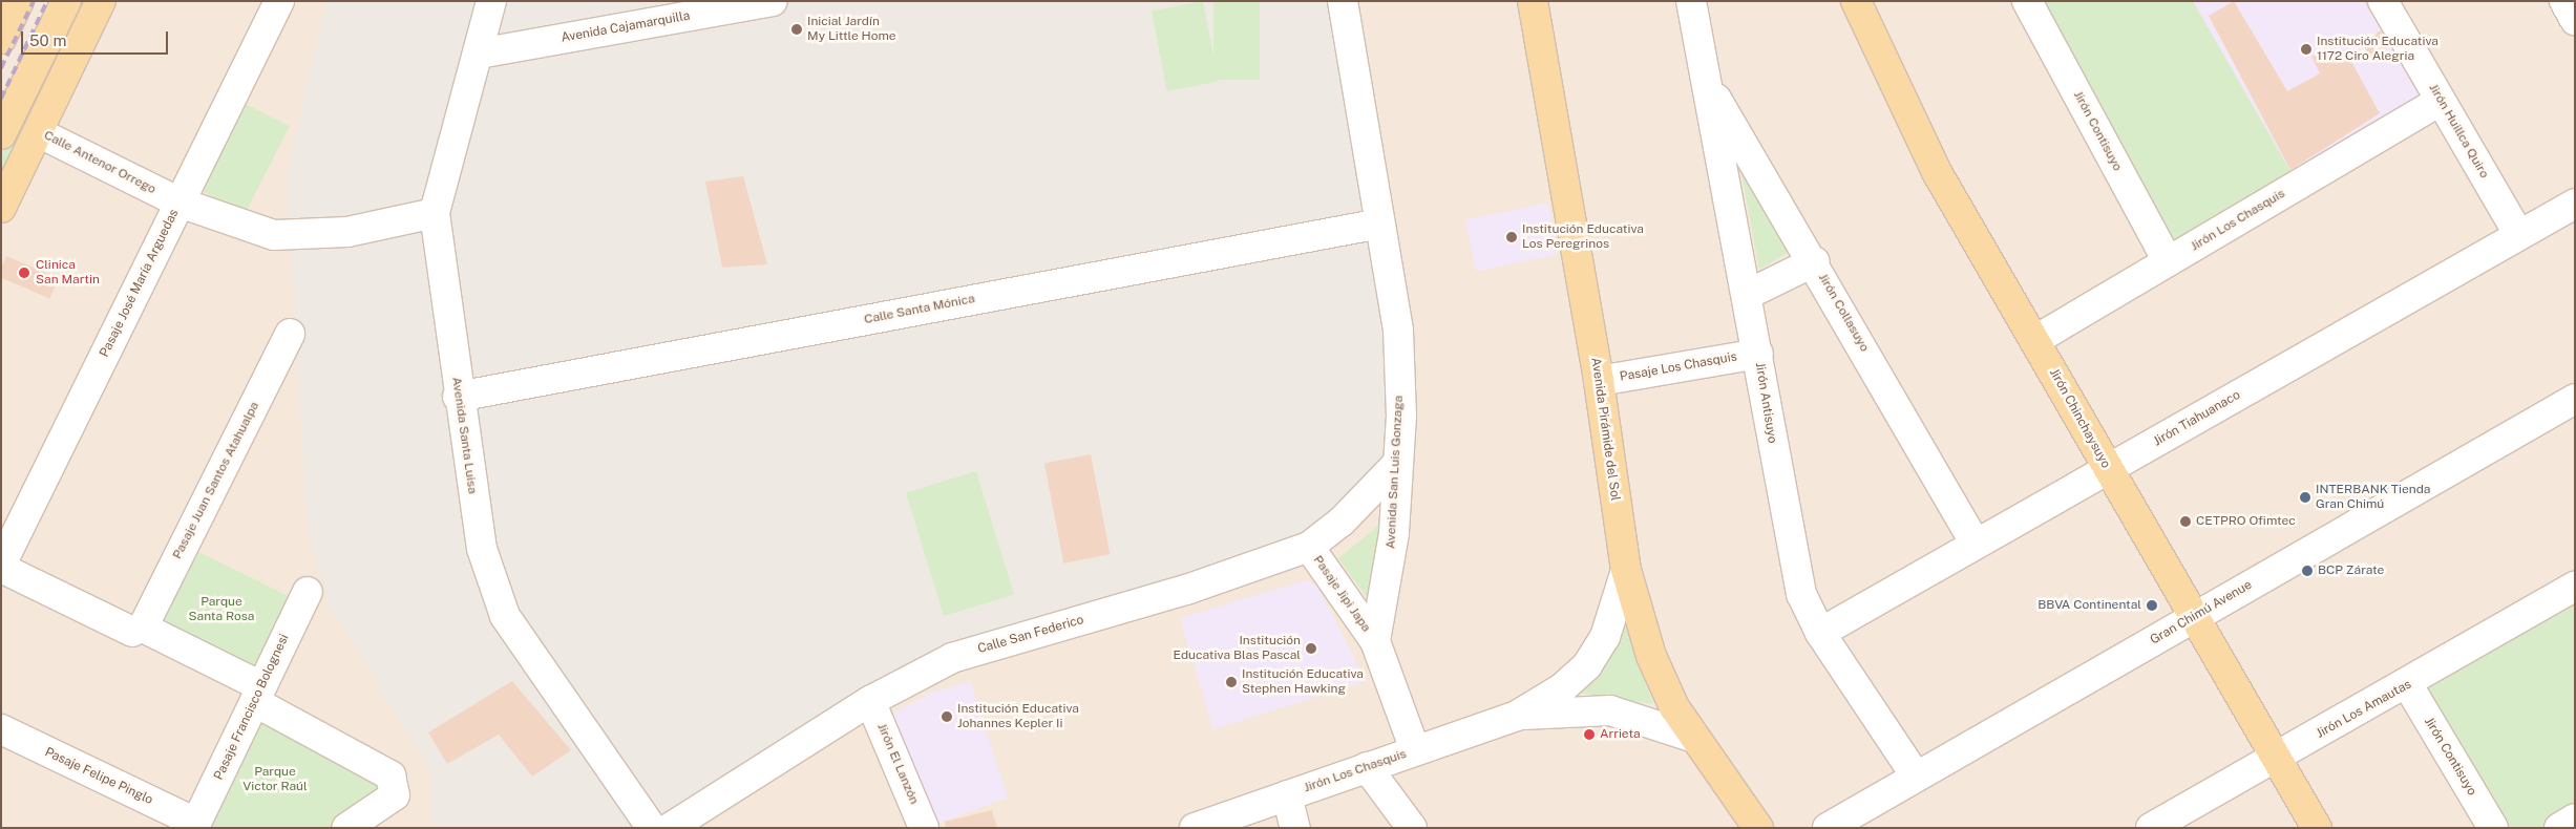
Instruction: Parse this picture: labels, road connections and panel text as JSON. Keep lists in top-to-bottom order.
{
  "streets": {
    "main road": ["Jirón Chinchaysuyo", "Avenida Pirámide del Sol"],
    "street": [
      "Avenida Cajamarquilla",
      "Jirón Contisuyo",
      "Jirón Huillca Quiro",
      "Calle Antenor Orrego",
      "Jirón Los Chasquis",
      "Pasaje José María Arguedas",
      "Calle Santa Mónica",
      "Jirón Collasuyo",
      "Pasaje Los Chasquis",
      "Jirón Antisuyo",
      "Jirón Tiahuanaco",
      "Avenida Santa Luisa",
      "Avenida San Luis Gonzaga",
      "Pasaje Juan Santos Atahualpa",
      "Pasaje Jipi Japa",
      "Gran Chimú Avenue",
      "Calle San Federico",
      "Pasaje Francisco Bolognesi",
      "Jirón Los Amautas",
      "Jirón El Lanzón",
      "Pasaje Felipe Pinglo"
    ]
  },
  "crossings": [
    ["Avenida Cajamarquilla", "Avenida Santa Luisa"],
    ["Jirón Contisuyo", "Jirón Los Chasquis"],
    ["Jirón Contisuyo", "Jirón Los Amautas"],
    ["Jirón Huillca Quiro", "Jirón Los Chasquis"],
    ["Jirón Huillca Quiro", "Jirón Tiahuanaco"],
    ["Calle Antenor Orrego", "Pasaje José María Arguedas"],
    ["Calle Antenor Orrego", "Avenida Santa Luisa"],
    ["Jirón Los Chasquis", "Jirón Chinchaysuyo"],
    ["Jirón Los Chasquis", "Avenida Pirámide del Sol"],
    ["Jirón Los Chasquis", "Avenida San Luis Gonzaga"],
    ["Calle Santa Mónica", "Avenida Santa Luisa"],
    ["Calle Santa Mónica", "Avenida San Luis Gonzaga"],
    ["Jirón Collasuyo", "Jirón Antisuyo"],
    ["Jirón Collasuyo", "Jirón Tiahuanaco"],
    ["Pasaje Los Chasquis", "Jirón Antisuyo"],
    ["Pasaje Los Chasquis", "Avenida Pirámide del Sol"],
    ["Jirón Antisuyo", "Jirón Tiahuanaco"],
    ["Jirón Antisuyo", "Gran Chimú Avenue"],
    ["Jirón Chinchaysuyo", "Jirón Tiahuanaco"],
    ["Jirón Chinchaysuyo", "Gran Chimú Avenue"],
    ["Jirón Chinchaysuyo", "Jirón Los Amautas"],
    ["Avenida San Luis Gonzaga", "Pasaje Jipi Japa"],
    ["Avenida San Luis Gonzaga", "Calle San Federico"],
    ["Pasaje Jipi Japa", "Calle San Federico"],
    ["Calle San Federico", "Jirón El Lanzón"],
    ["Pasaje Francisco Bolognesi", "Pasaje Felipe Pinglo"]
  ],
  "parks": ["Parque Santa Rosa", "Parque Victor Raúl"],
  "places": [
    "Inicial Jardín My Little Home",
    "Institución Educativa 1172 Ciro Alegria",
    "Institución Educativa Los Peregrinos",
    "Clinica San Martin",
    "INTERBANK Tienda Gran Chimú",
    "CETPRO Ofimtec",
    "BCP Zárate",
    "BBVA Continental",
    "Institución Educativa Blas Pascal",
    "Institución Educativa Stephen Hawking",
    "Institución Educativa Johannes Kepler Ii",
    "Arrieta"
  ],
  "scale_bar": "50 m"
}
